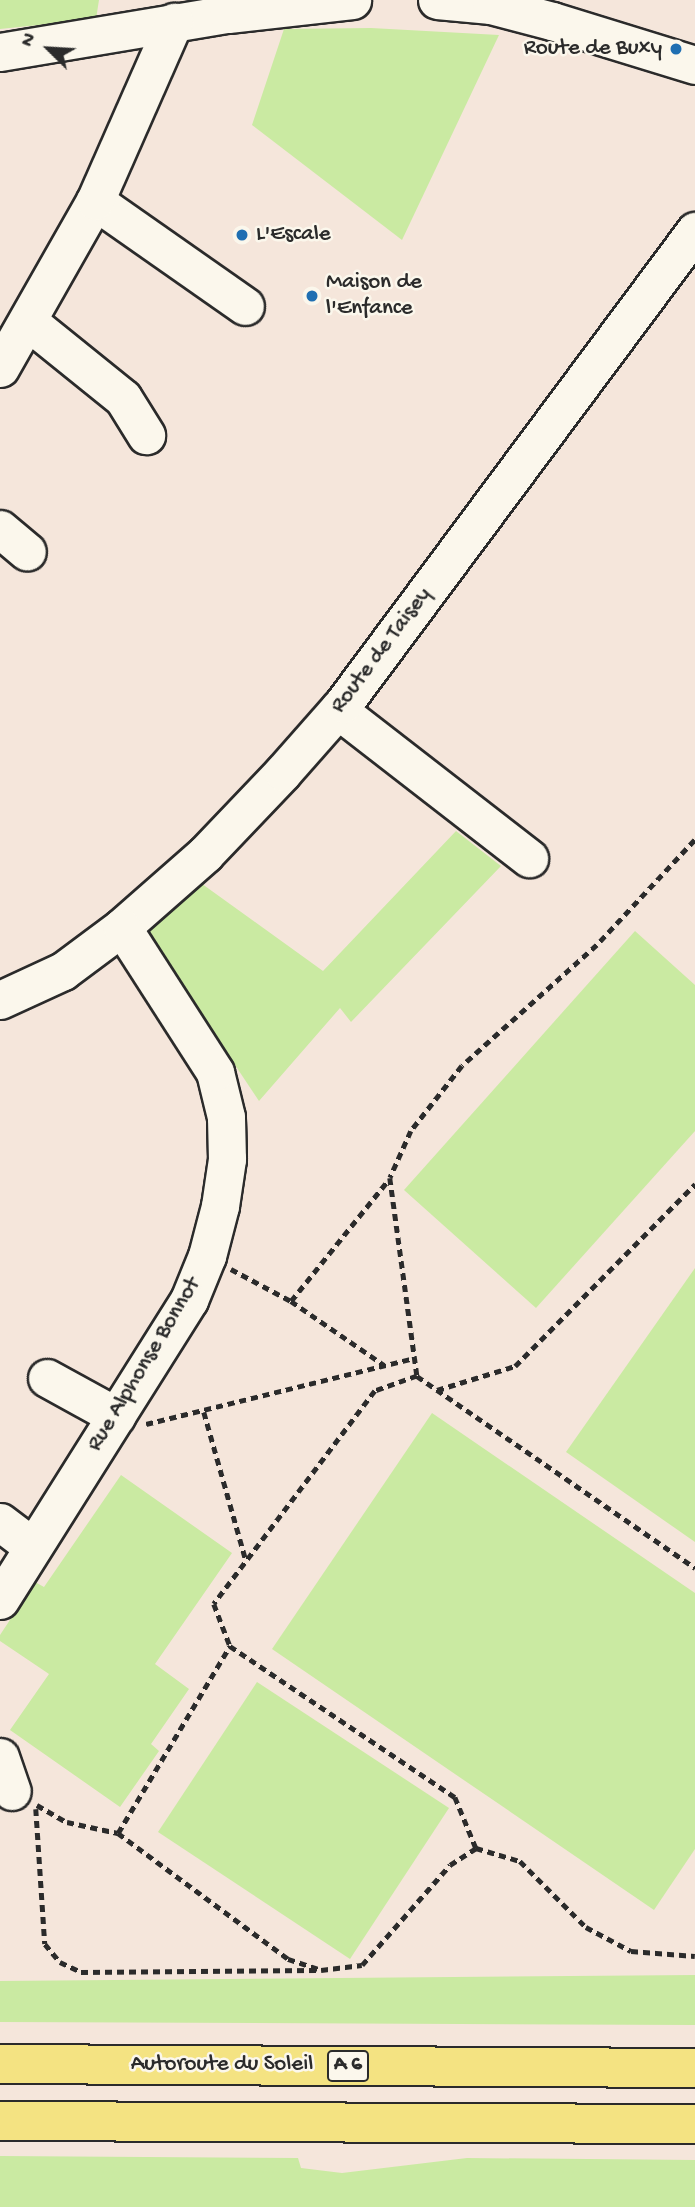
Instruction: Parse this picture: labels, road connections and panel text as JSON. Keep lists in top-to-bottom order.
{
  "streets": {
    "highway": ["Autoroute du Soleil", "A 6"],
    "street": ["Route de Taisey", "Rue Alphonse Bonnot"]
  },
  "crossings": [
    ["Route de Taisey", "Rue Alphonse Bonnot"]
  ],
  "places": ["Route de Buxy", "L'Escale", "Maison de l'Enfance"],
  "north": "top left"
}
